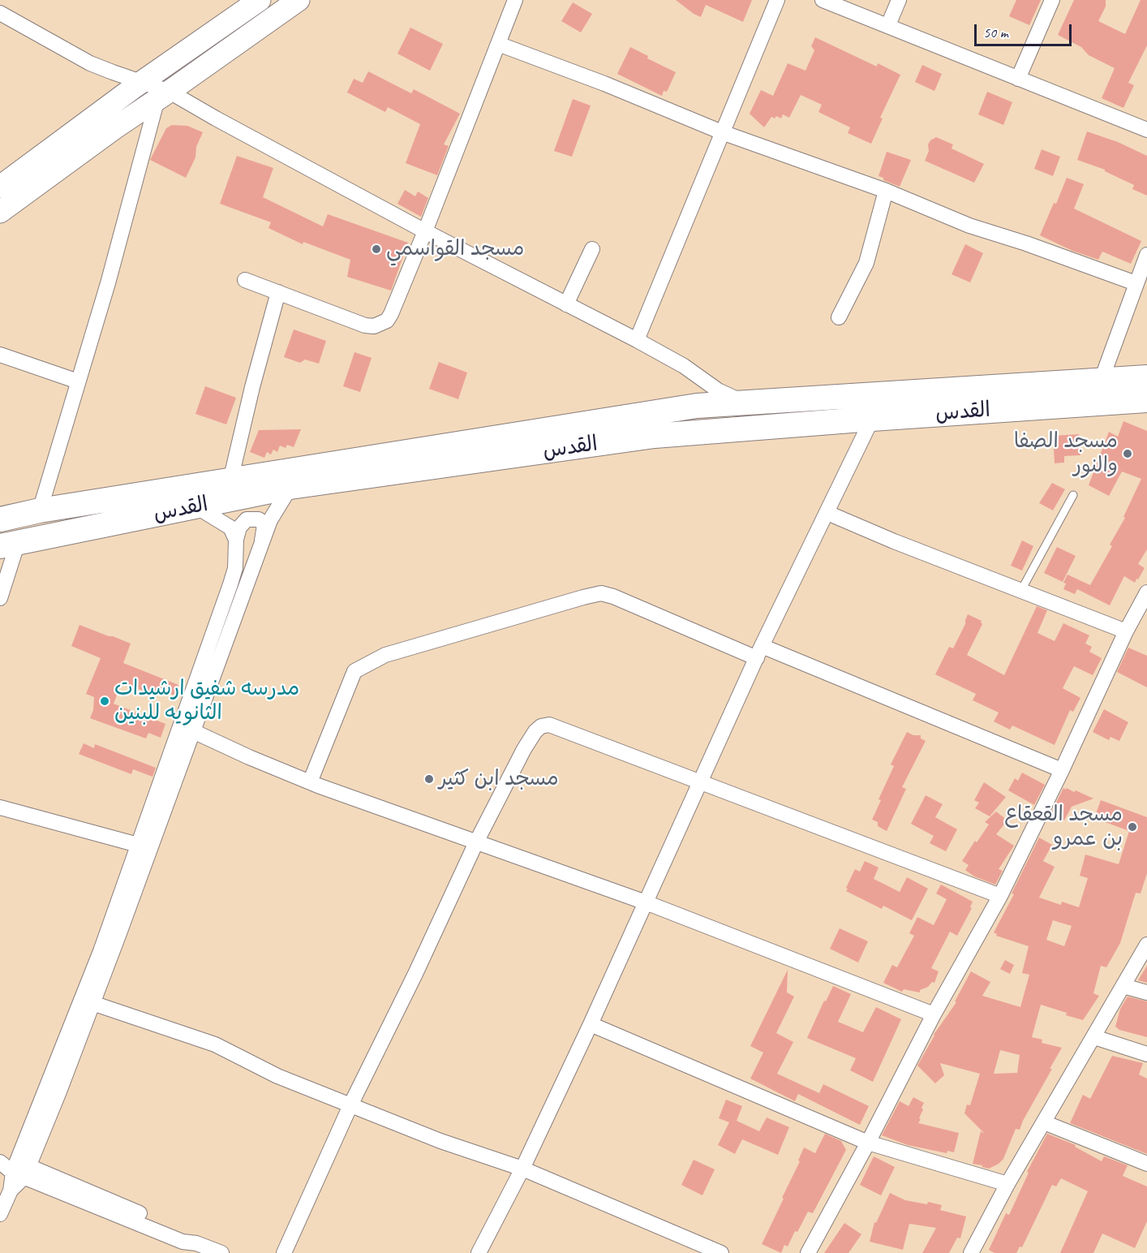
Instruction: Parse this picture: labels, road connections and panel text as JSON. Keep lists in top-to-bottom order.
{
  "streets": {
    "main road": ["القدس"]
  },
  "places": [
    "مسجد القواسمي",
    "مسجد الصفا والنور",
    "مدرسه شفيق ارشيدات الثانويه للبنين",
    "مسجد ابن كثير",
    "مسجد القعقاع بن عمرو"
  ],
  "scale_bar": "50 m"
}
